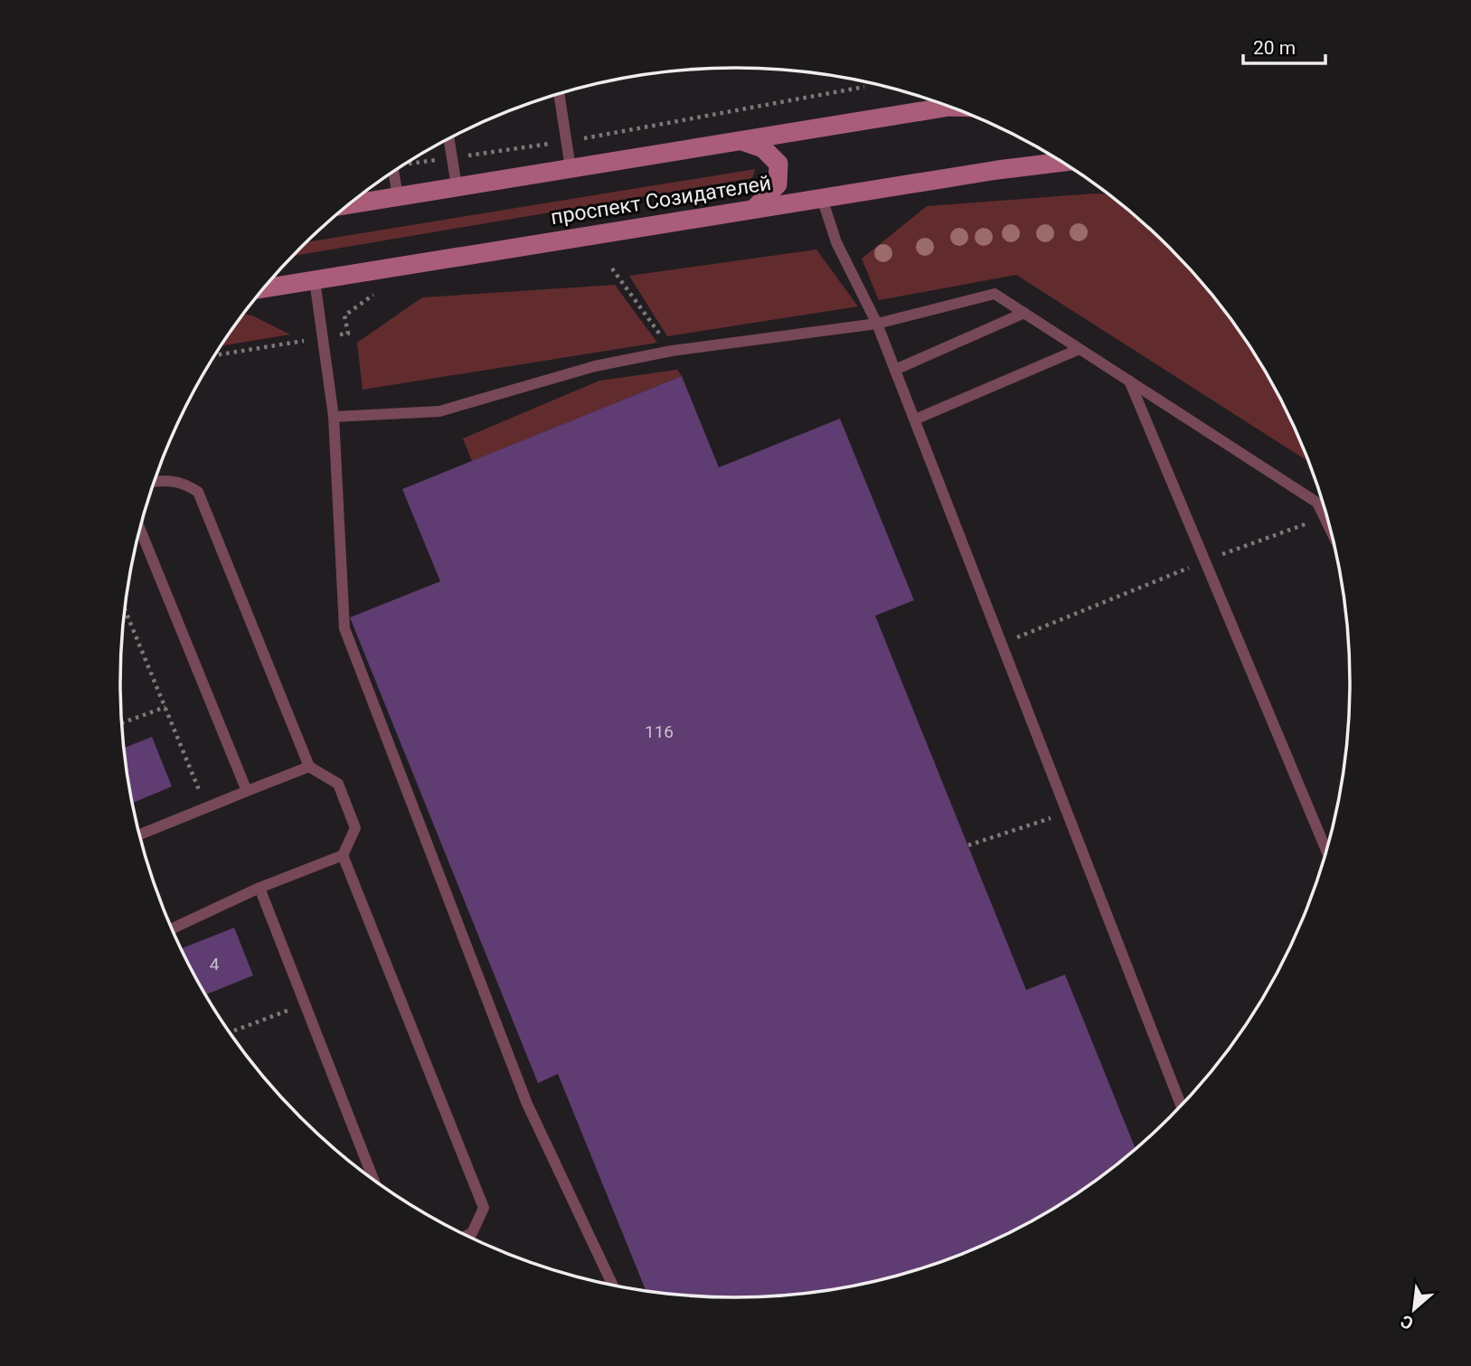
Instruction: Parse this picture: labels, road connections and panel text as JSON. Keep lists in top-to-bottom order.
{
  "streets": {
    "main road": ["проспект Созидателей"]
  },
  "house_numbers": ["116", "4"],
  "scale_bar": "20 m",
  "north": "bottom left"
}
